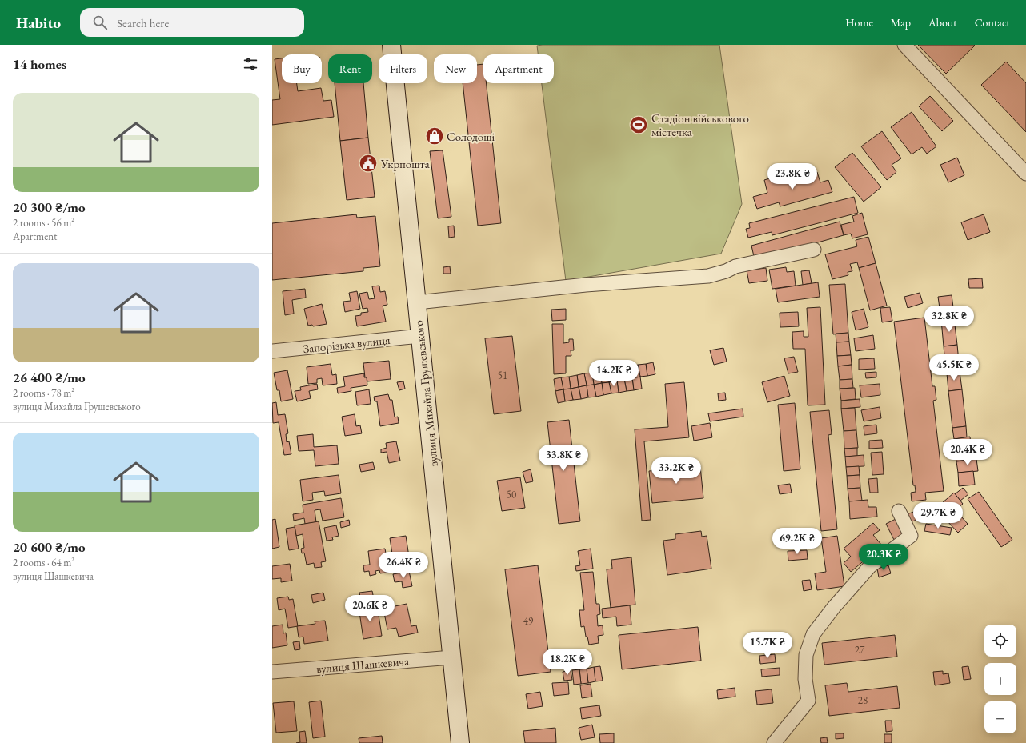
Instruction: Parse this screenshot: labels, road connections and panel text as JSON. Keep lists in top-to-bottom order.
{
  "streets": {
    "main road": ["вулиця Михайла Грушевського"],
    "street": ["Запорізька вулиця", "вулиця Шашкевича"]
  },
  "crossings": [
    ["Запорізька вулиця", "вулиця Михайла Грушевського"],
    ["вулиця Михайла Грушевського", "вулиця Шашкевича"]
  ],
  "places": {
    "sports": ["Стадіон військового містечка"],
    "shop": ["Солодощі"],
    "public building": ["Укрпошта"]
  },
  "house_numbers": [
    "51",
    "50",
    "49",
    "27",
    "28"
  ],
  "page": {
    "header": "Habito",
    "search": "Search here",
    "nav": [
      "Home",
      "Map",
      "About",
      "Contact"
    ],
    "heading": "14 homes",
    "chip": [
      "Buy",
      "Rent",
      "Filters",
      "New",
      "Apartment"
    ],
    "list": [
      {
        "name": "20 300 ₴/mo",
        "note": "2 rooms · 56 m² · Apartment"
      },
      {
        "name": "26 400 ₴/mo",
        "note": "2 rooms · 78 m² · вулиця Михайла Грушевського"
      },
      {
        "name": "20 600 ₴/mo",
        "note": "2 rooms · 64 m² · вулиця Шашкевича"
      }
    ],
    "price": [
      "23.8K ₴",
      "32.8K ₴",
      "45.5K ₴",
      "14.2K ₴",
      "20.4K ₴",
      "33.8K ₴",
      "33.2K ₴",
      "29.7K ₴",
      "69.2K ₴",
      "20.3K ₴",
      "26.4K ₴",
      "20.6K ₴",
      "15.7K ₴",
      "18.2K ₴"
    ],
    "map_buttons": ["+", "−"]
  }
}
